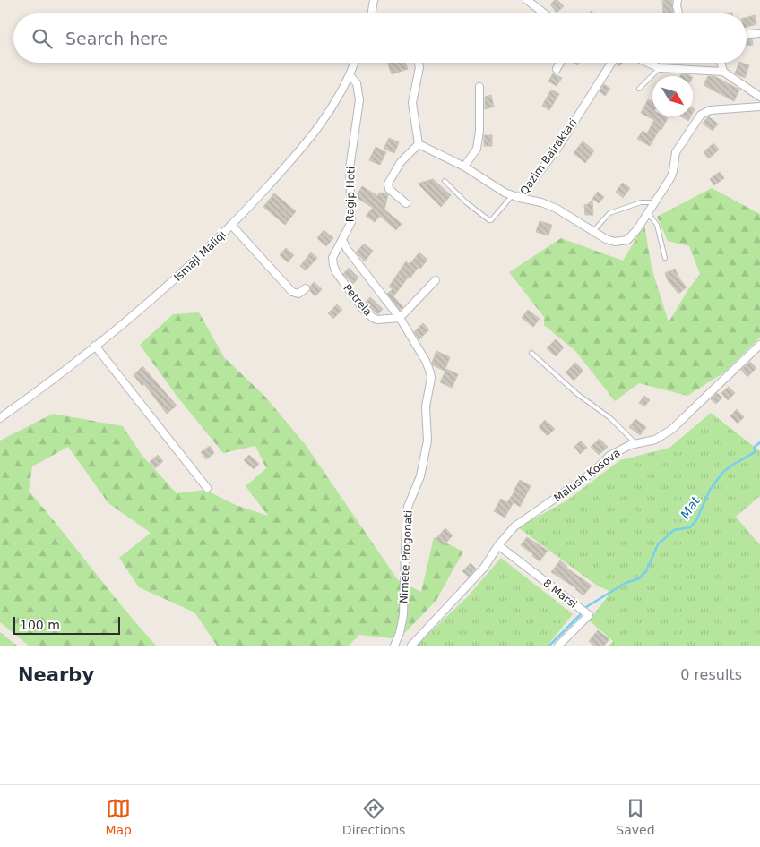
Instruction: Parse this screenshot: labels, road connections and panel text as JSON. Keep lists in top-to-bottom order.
{
  "streets": {
    "street": [
      "Qazim Bajraktari",
      "Ragip Hoti",
      "Ismajl Maliqi",
      "Petrela",
      "Malush Kosova",
      "Nimete Progonati",
      "8 Marsi"
    ]
  },
  "crossings": [
    ["Ragip Hoti", "Ismajl Maliqi"],
    ["Ragip Hoti", "Petrela"],
    ["Ragip Hoti", "Nimete Progonati"],
    ["Petrela", "Nimete Progonati"],
    ["Malush Kosova", "8 Marsi"]
  ],
  "water": ["Mat"],
  "scale_bar": "100 m",
  "north": "bottom right",
  "page": {
    "search": "Search here",
    "scale": "100 m",
    "heading": ["Nearby", "0 results"],
    "nav": ["Map", "Directions", "Saved"]
  }
}
